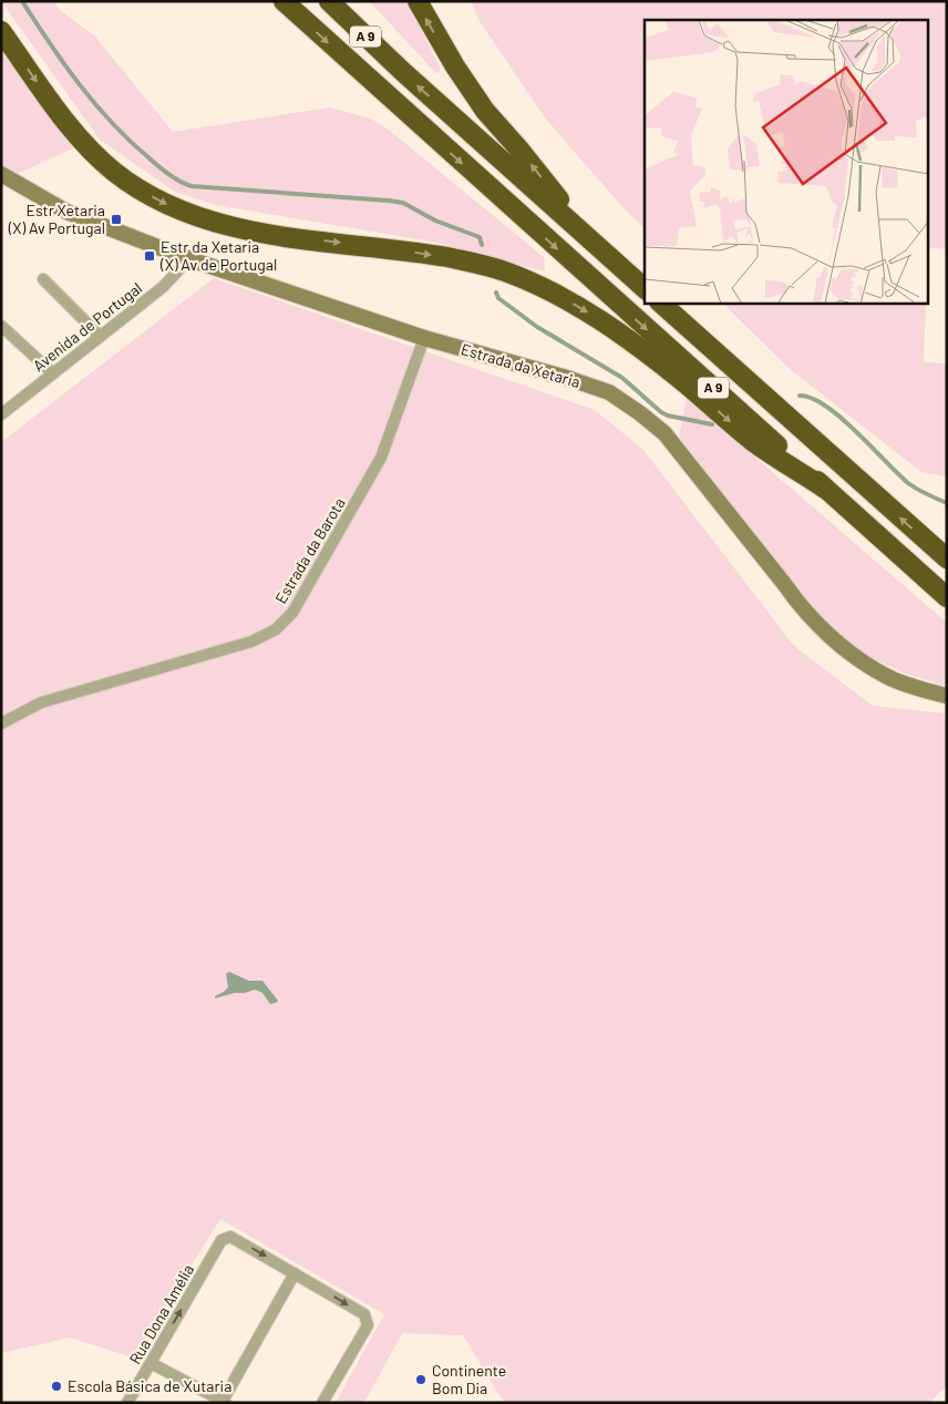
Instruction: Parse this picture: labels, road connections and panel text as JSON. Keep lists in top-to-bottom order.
{
  "streets": {
    "highway": ["A 9"],
    "street": [
      "Avenida de Portugal",
      "Estrada da Xetaria",
      "Estrada da Barota",
      "Rua Dona Amélia"
    ]
  },
  "crossings": [
    ["Avenida de Portugal", "Estrada da Xetaria"],
    ["Estrada da Xetaria", "Estrada da Barota"]
  ],
  "places": {
    "transit": ["Estr Xetaria (X) Av Portugal", "Estr da Xetaria (X) Av de Portugal"],
    "other": ["Continente Bom Dia", "Escola Básica de Xutaria"]
  }
}
